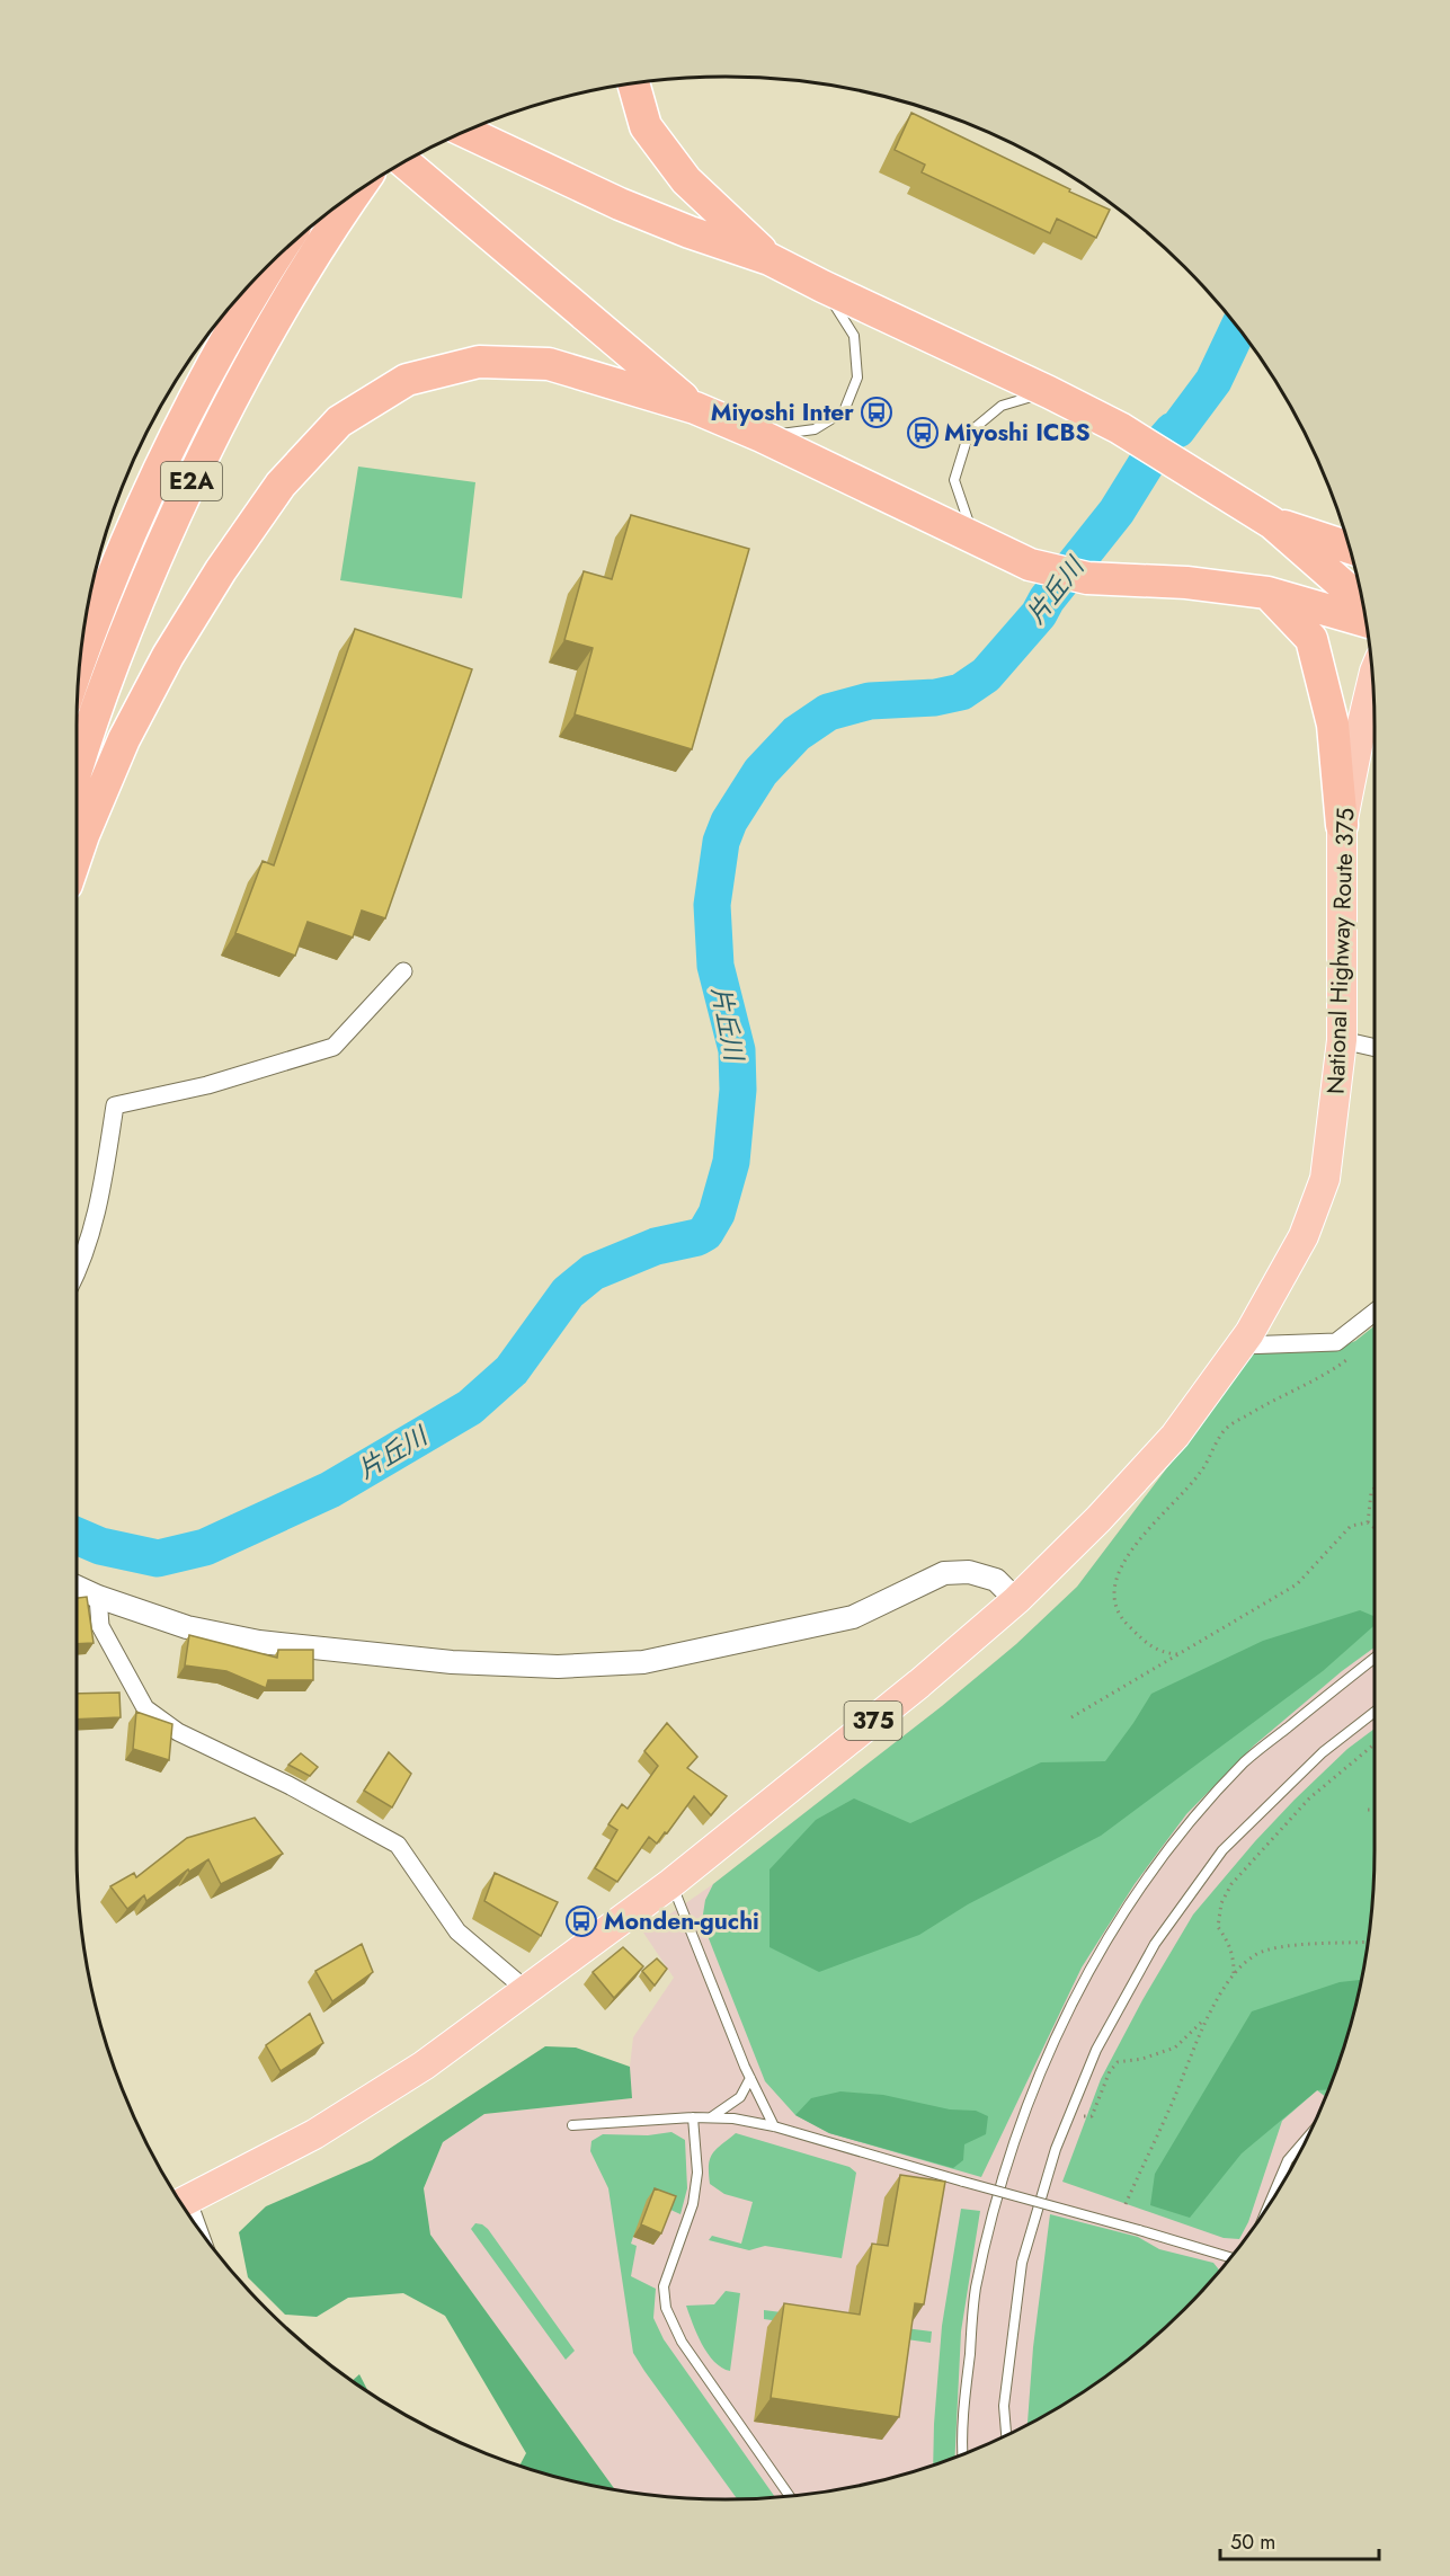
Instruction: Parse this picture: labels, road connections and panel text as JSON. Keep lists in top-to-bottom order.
{
  "streets": {
    "highway": ["E2A", "National Highway Route 375", "375"]
  },
  "water": ["片丘川"],
  "places": {
    "bus stop": ["Miyoshi Inter", "Miyoshi ICBS", "Monden-guchi"]
  },
  "scale_bar": "50 m"
}
